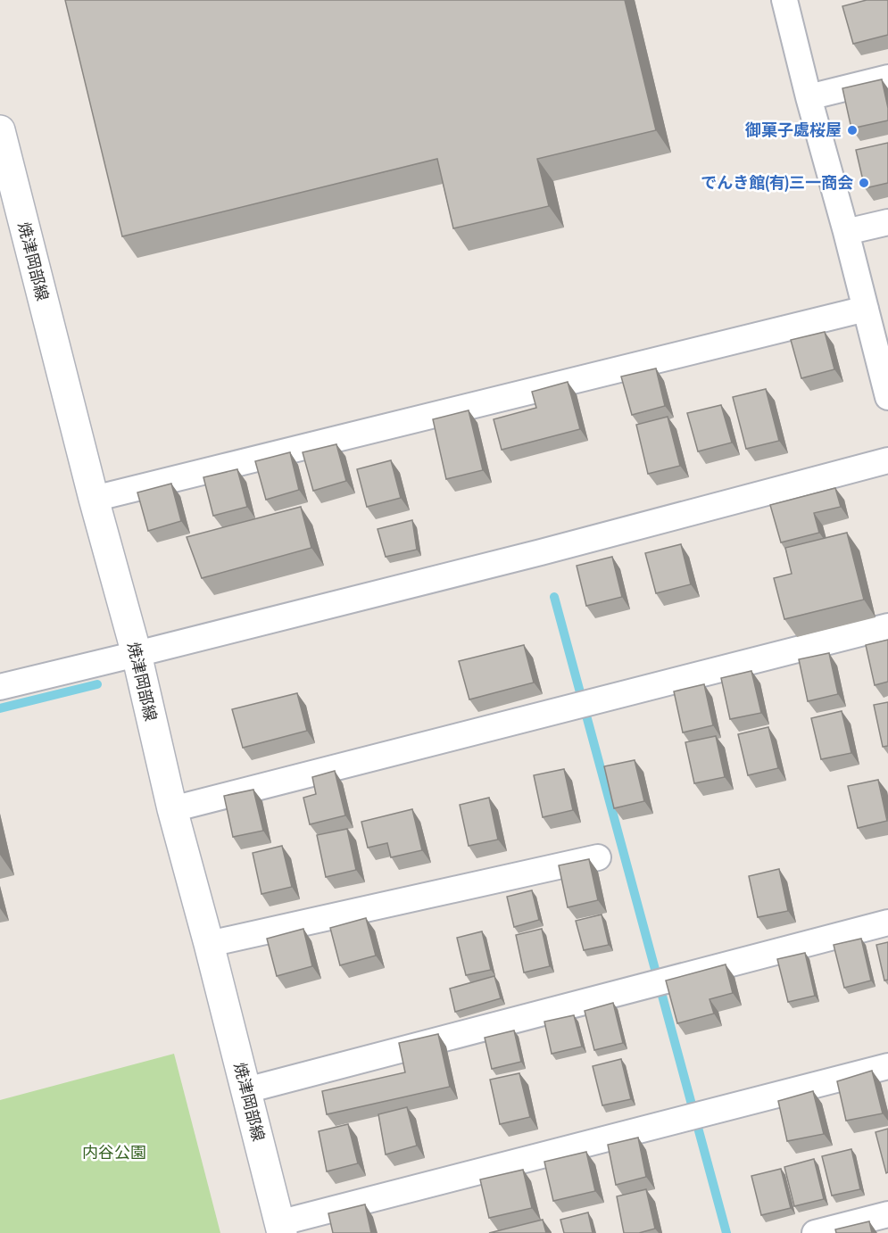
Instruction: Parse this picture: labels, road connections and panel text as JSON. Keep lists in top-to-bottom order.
{
  "streets": {
    "main road": ["焼津岡部線"]
  },
  "parks": ["内谷公園"],
  "places": ["御菓子處桜屋", "でんき館(有)三一商会"]
}
